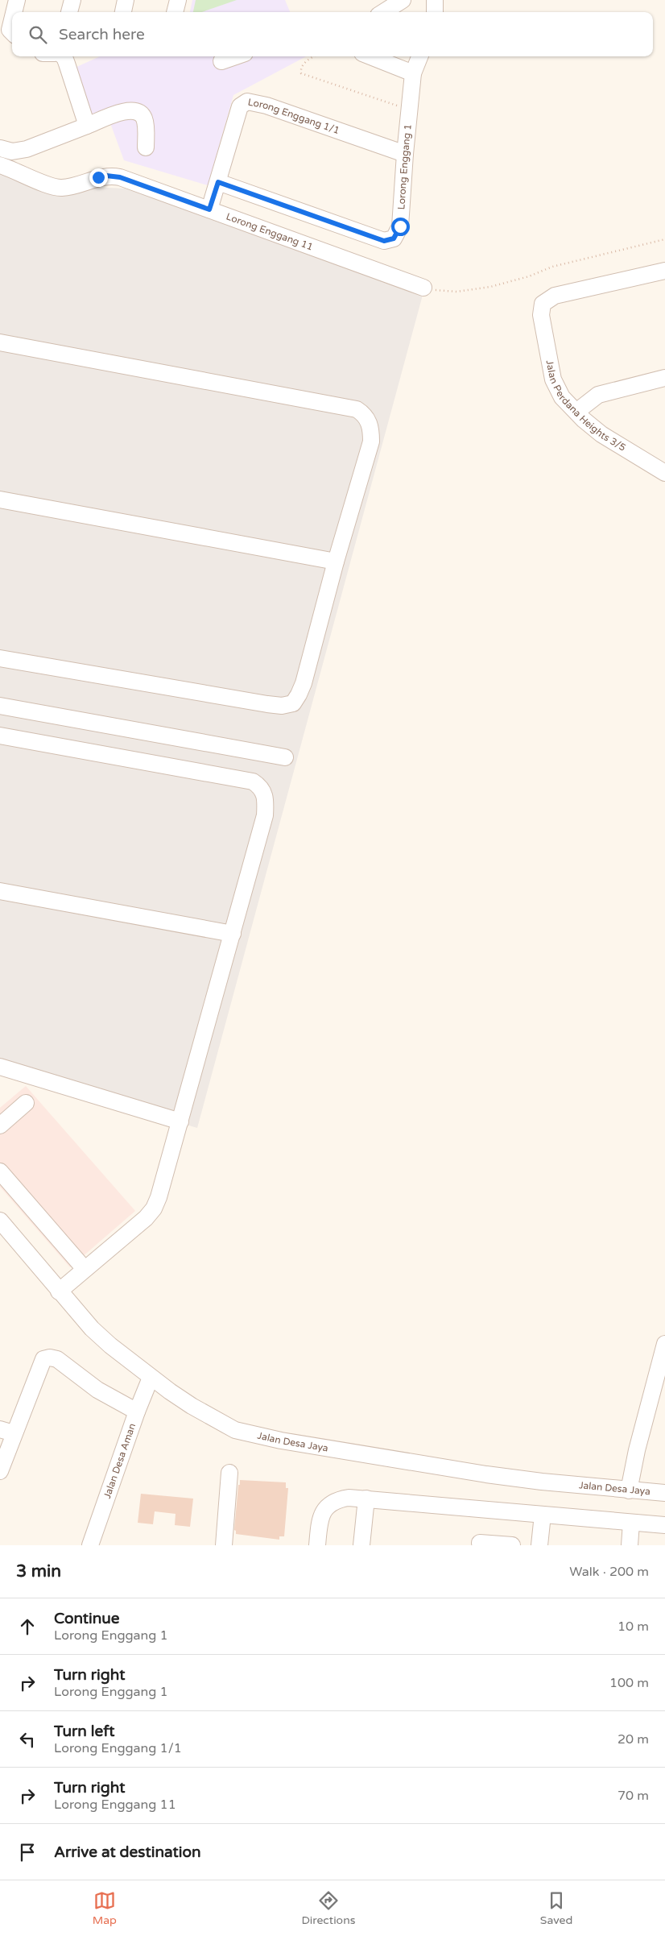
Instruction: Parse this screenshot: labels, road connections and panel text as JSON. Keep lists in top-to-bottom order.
{
  "streets": {
    "street": [
      "Lorong Enggang 1/1",
      "Lorong Enggang 1",
      "Lorong Enggang 11",
      "Jalan Perdana Heights 3/5",
      "Jalan Desa Jaya",
      "Jalan Desa Aman"
    ]
  },
  "crossings": [
    ["Lorong Enggang 1/1", "Lorong Enggang 1"],
    ["Lorong Enggang 1/1", "Lorong Enggang 11"],
    ["Jalan Desa Jaya", "Jalan Desa Aman"]
  ],
  "page": {
    "search": "Search here",
    "heading": ["3 min", "Walk · 200 m"],
    "list": [
      ["Continue", "Lorong Enggang 1", "10 m"],
      ["Turn right", "Lorong Enggang 1", "100 m"],
      ["Turn left", "Lorong Enggang 1/1", "20 m"],
      ["Turn right", "Lorong Enggang 11", "70 m"],
      "Arrive at destination"
    ],
    "nav": ["Map", "Directions", "Saved"]
  }
}
